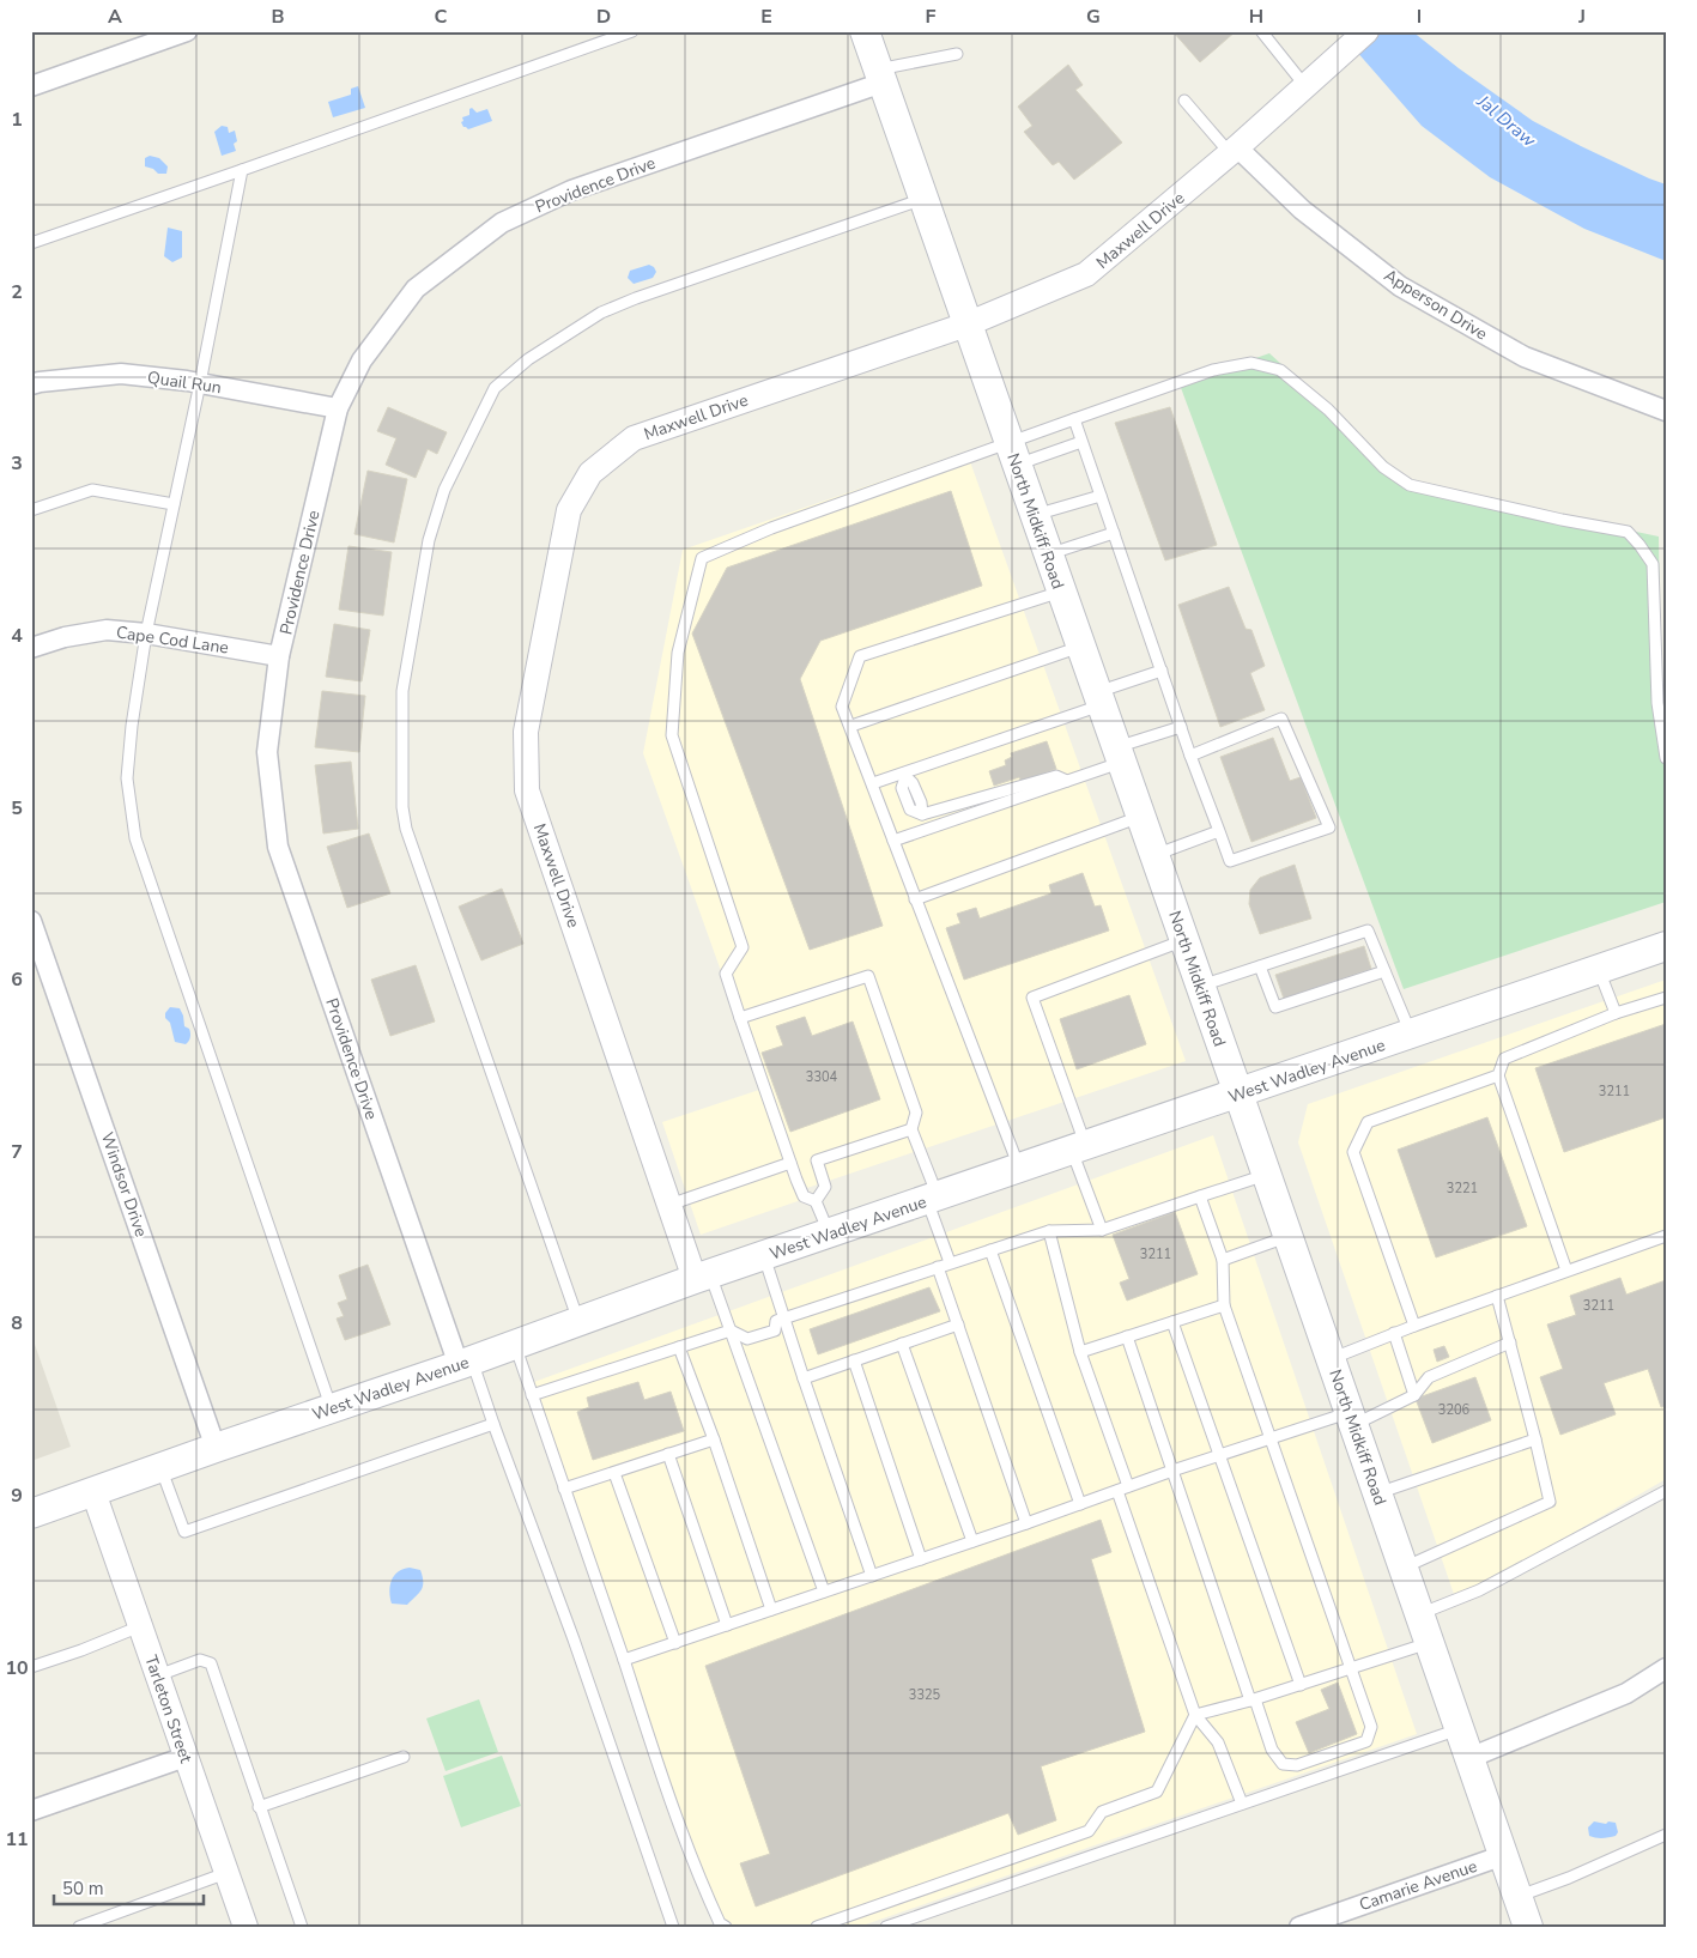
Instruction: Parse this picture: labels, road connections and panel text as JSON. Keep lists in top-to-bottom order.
{
  "streets": {
    "main road": ["North Midkiff Road", "West Wadley Avenue"],
    "street": [
      "Providence Drive",
      "Maxwell Drive",
      "Apperson Drive",
      "Quail Run",
      "Cape Cod Lane",
      "Windsor Drive",
      "Tarleton Street",
      "Camarie Avenue"
    ]
  },
  "crossings": [
    ["Providence Drive", "Quail Run"],
    ["Providence Drive", "North Midkiff Road"],
    ["Providence Drive", "Cape Cod Lane"],
    ["Providence Drive", "West Wadley Avenue"],
    ["Maxwell Drive", "Apperson Drive"],
    ["Maxwell Drive", "North Midkiff Road"],
    ["Maxwell Drive", "West Wadley Avenue"],
    ["North Midkiff Road", "West Wadley Avenue"],
    ["North Midkiff Road", "Camarie Avenue"],
    ["West Wadley Avenue", "Windsor Drive"],
    ["West Wadley Avenue", "Tarleton Street"]
  ],
  "water": ["Jal Draw"],
  "house_numbers": [
    "3304",
    "3211",
    "3221",
    "3211",
    "3211",
    "3206",
    "3325"
  ],
  "scale_bar": "50 m",
  "grid": {
    "columns": [
      "A",
      "B",
      "C",
      "D",
      "E",
      "F",
      "G",
      "H",
      "I",
      "J"
    ],
    "rows": [
      "1",
      "2",
      "3",
      "4",
      "5",
      "6",
      "7",
      "8",
      "9",
      "10",
      "11"
    ]
  }
}
